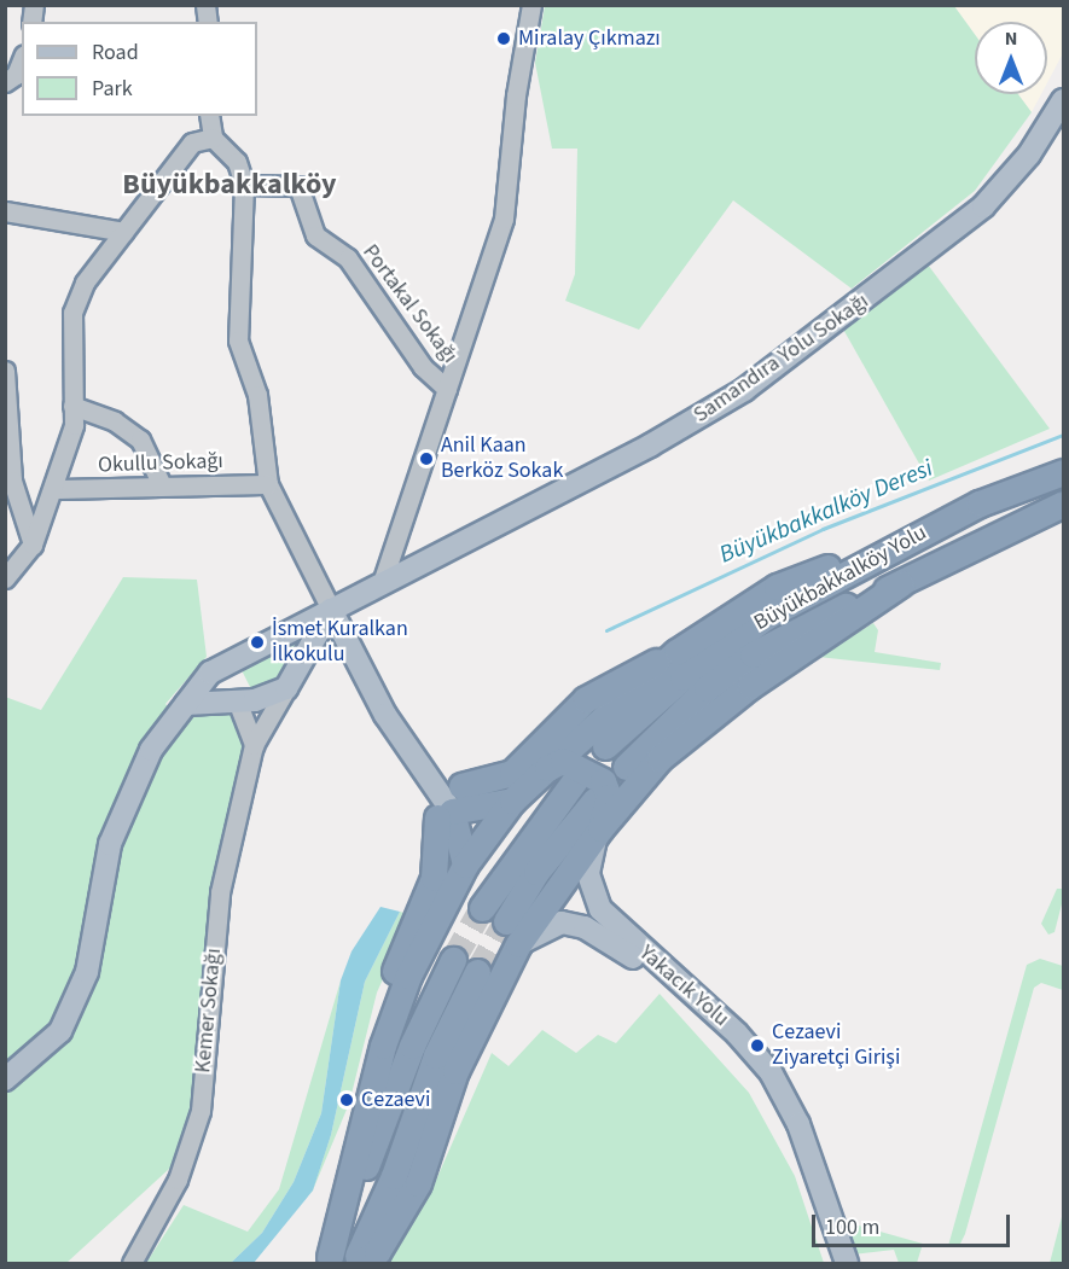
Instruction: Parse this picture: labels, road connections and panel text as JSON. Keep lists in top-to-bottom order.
{
  "streets": {
    "highway": ["Büyükbakkalköy Yolu"],
    "main road": ["Samandıra Yolu Sokağı", "Yakacık Yolu", "Kemer Sokağı"],
    "street": ["Portakal Sokağı", "Okullu Sokağı"]
  },
  "crossings": [
    ["Samandıra Yolu Sokağı", "Kemer Sokağı"]
  ],
  "districts": ["Büyükbakkalköy"],
  "water": ["Büyükbakkalköy Deresi"],
  "places": [
    "Miralay Çıkmazı",
    "Anil Kaan Berköz Sokak",
    "İsmet Kuralkan İlkokulu",
    "Cezaevi Ziyaretçi Girişi",
    "Cezaevi"
  ],
  "legend": ["Road", "Park"],
  "scale_bar": "100 m",
  "north": "top"
}
